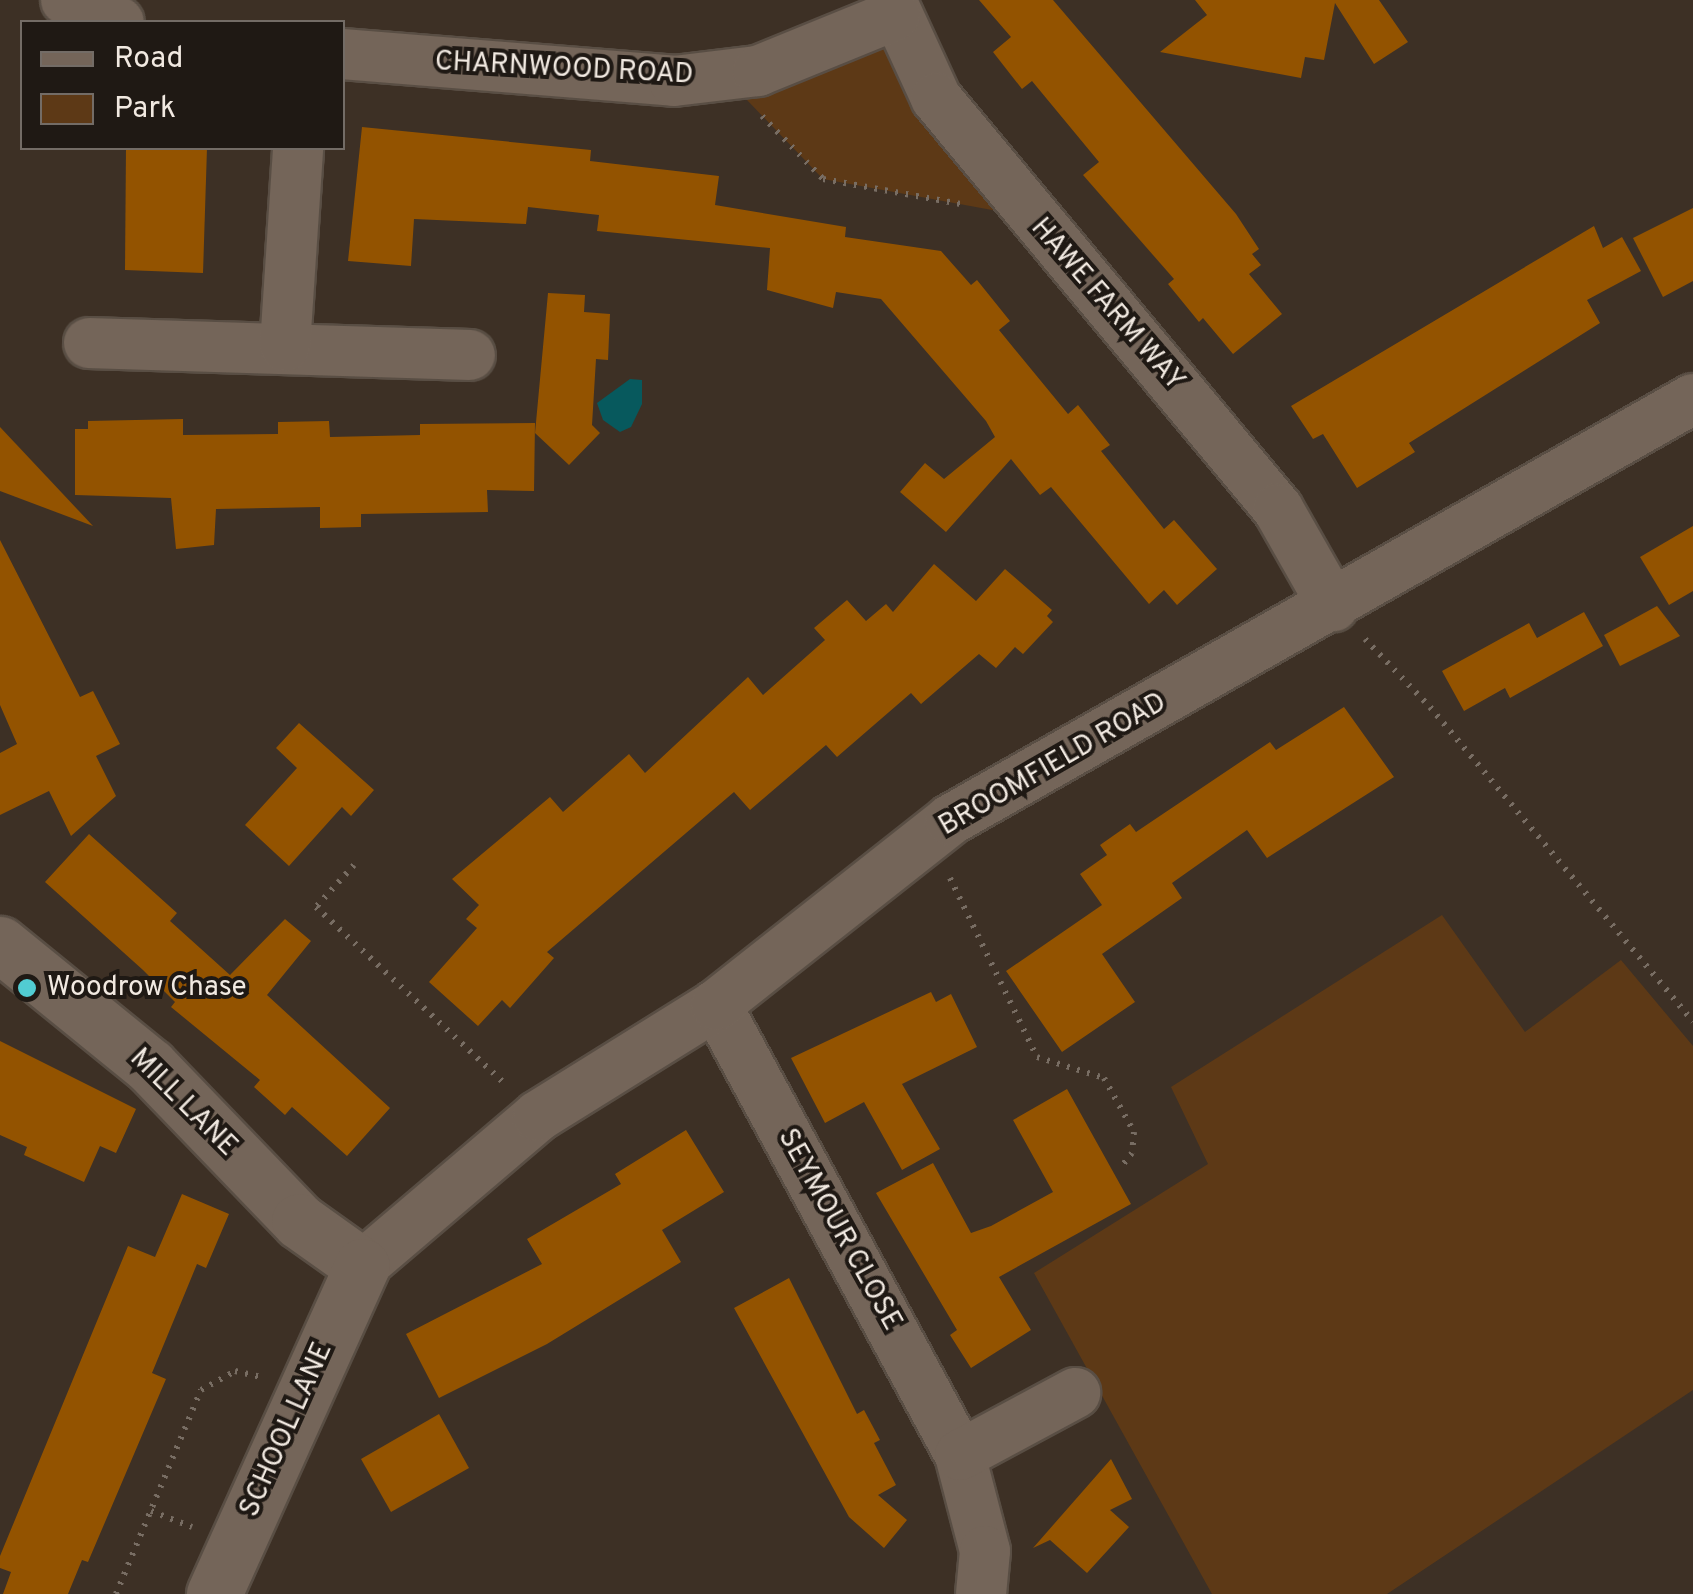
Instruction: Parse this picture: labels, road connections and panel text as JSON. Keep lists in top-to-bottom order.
{
  "streets": {
    "street": [
      "CHARNWOOD ROAD",
      "HAWE FARM WAY",
      "BROOMFIELD ROAD",
      "MILL LANE",
      "SEYMOUR CLOSE",
      "SCHOOL LANE"
    ]
  },
  "crossings": [
    ["CHARNWOOD ROAD", "HAWE FARM WAY"],
    ["HAWE FARM WAY", "BROOMFIELD ROAD"],
    ["BROOMFIELD ROAD", "MILL LANE"],
    ["BROOMFIELD ROAD", "SEYMOUR CLOSE"],
    ["BROOMFIELD ROAD", "SCHOOL LANE"],
    ["MILL LANE", "SCHOOL LANE"]
  ],
  "places": ["Woodrow Chase"],
  "legend": ["Road", "Park"]
}
